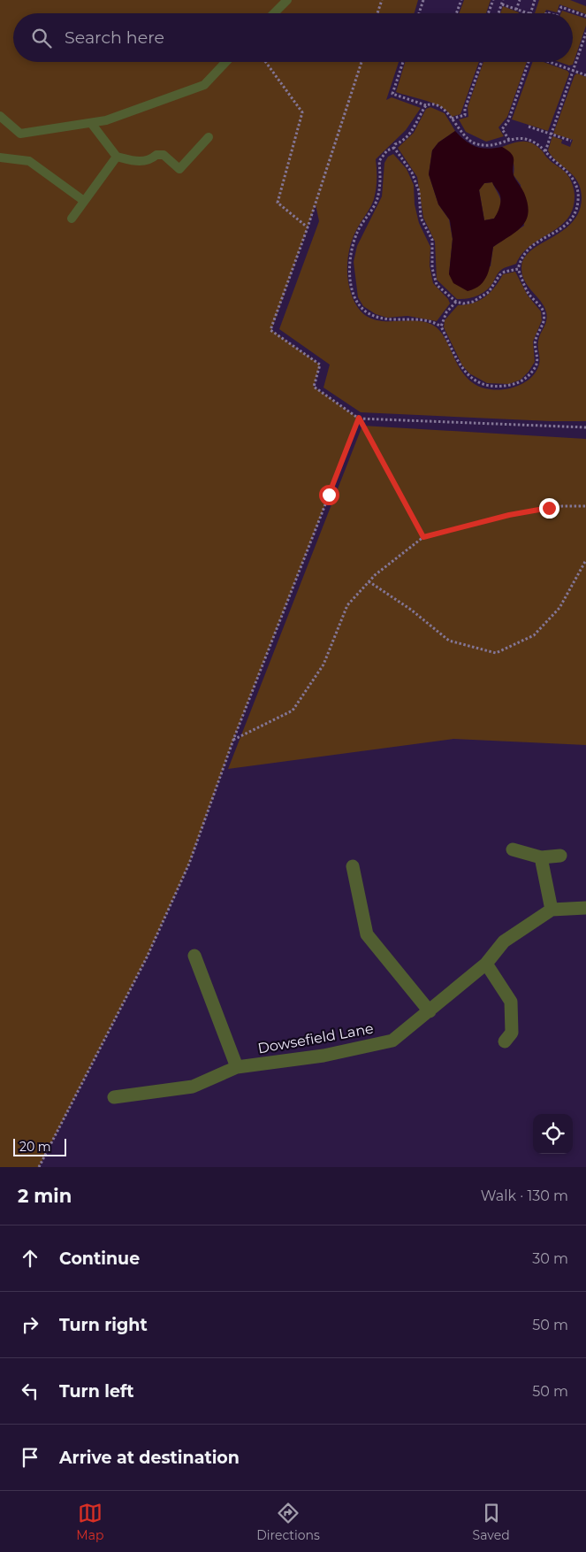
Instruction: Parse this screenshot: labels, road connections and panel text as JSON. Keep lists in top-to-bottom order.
{
  "streets": {
    "street": ["Dowsefield Lane"]
  },
  "scale_bar": "20 m",
  "page": {
    "search": "Search here",
    "scale": "20 m",
    "heading": ["2 min", "Walk · 130 m"],
    "list": [
      ["Continue", "30 m"],
      ["Turn right", "50 m"],
      ["Turn left", "50 m"],
      "Arrive at destination"
    ],
    "nav": ["Map", "Directions", "Saved"]
  }
}
